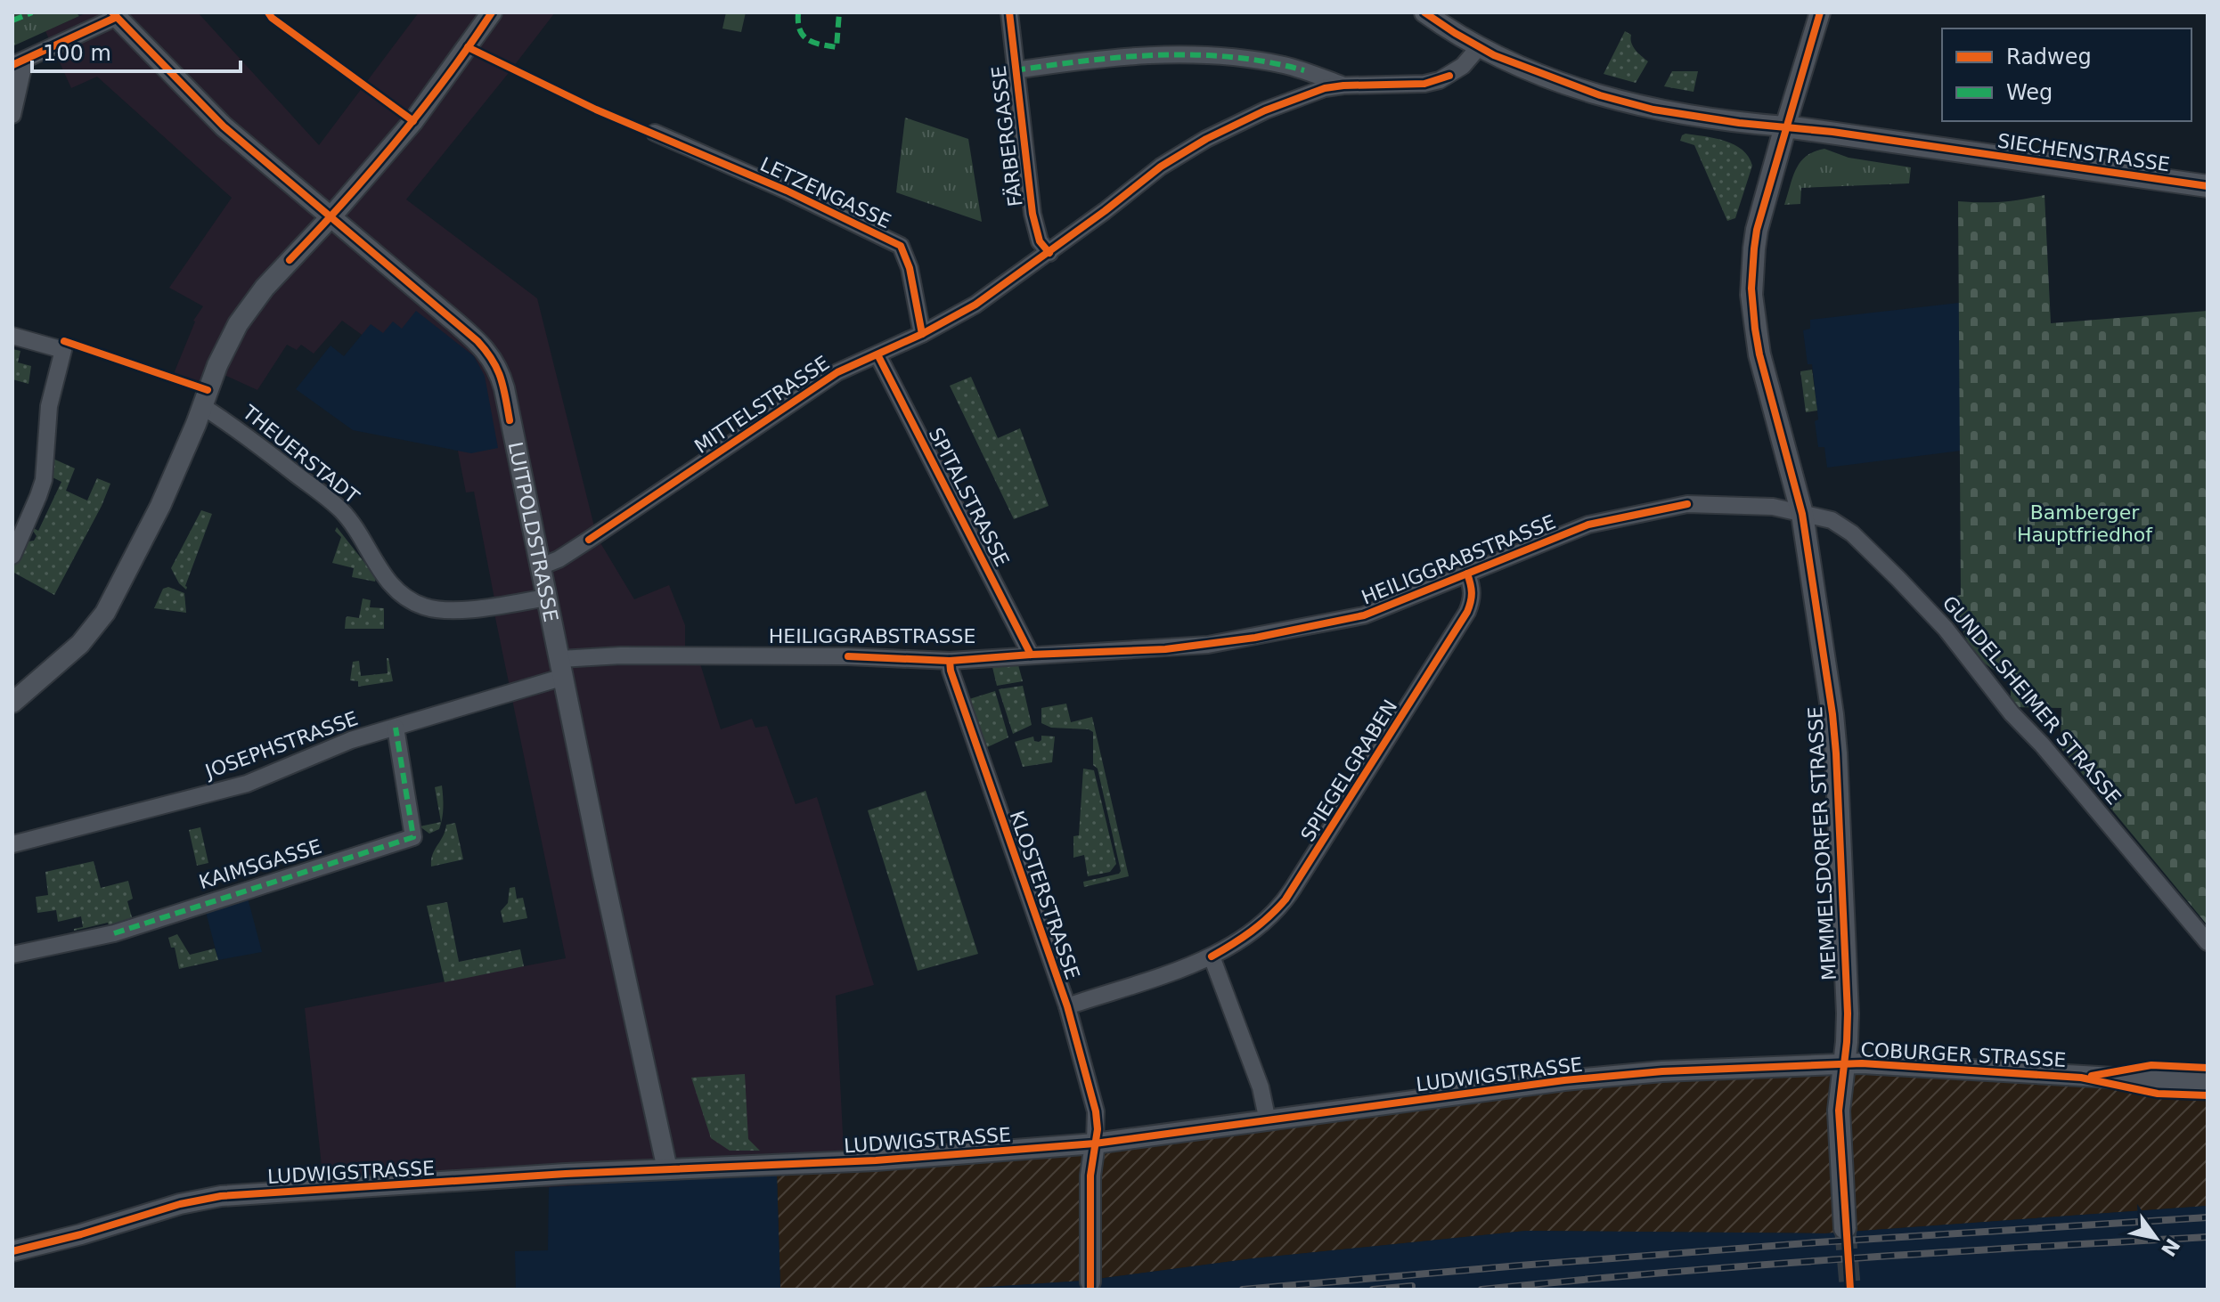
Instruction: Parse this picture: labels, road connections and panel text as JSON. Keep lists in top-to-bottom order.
{
  "streets": {
    "main road": ["SIECHENSTRASSE", "MEMMELSDORFER STRASSE"],
    "street": [
      "FÄRBERGASSE",
      "LETZENGASSE",
      "MITTELSTRASSE",
      "THEUERSTADT",
      "SPITALSTRASSE",
      "LUITPOLDSTRASSE",
      "HEILIGGRABSTRASSE",
      "GUNDELSHEIMER STRASSE",
      "JOSEPHSTRASSE",
      "SPIEGELGRABEN",
      "KAIMSGASSE",
      "KLOSTERSTRASSE",
      "COBURGER STRASSE",
      "LUDWIGSTRASSE"
    ]
  },
  "crossings": [
    ["FÄRBERGASSE", "MITTELSTRASSE"],
    ["SIECHENSTRASSE", "MITTELSTRASSE"],
    ["SIECHENSTRASSE", "MEMMELSDORFER STRASSE"],
    ["LETZENGASSE", "MITTELSTRASSE"],
    ["MITTELSTRASSE", "SPITALSTRASSE"],
    ["MITTELSTRASSE", "LUITPOLDSTRASSE"],
    ["THEUERSTADT", "LUITPOLDSTRASSE"],
    ["SPITALSTRASSE", "HEILIGGRABSTRASSE"],
    ["LUITPOLDSTRASSE", "HEILIGGRABSTRASSE"],
    ["LUITPOLDSTRASSE", "JOSEPHSTRASSE"],
    ["LUITPOLDSTRASSE", "LUDWIGSTRASSE"],
    ["HEILIGGRABSTRASSE", "GUNDELSHEIMER STRASSE"],
    ["HEILIGGRABSTRASSE", "JOSEPHSTRASSE"],
    ["HEILIGGRABSTRASSE", "SPIEGELGRABEN"],
    ["HEILIGGRABSTRASSE", "MEMMELSDORFER STRASSE"],
    ["HEILIGGRABSTRASSE", "KLOSTERSTRASSE"],
    ["GUNDELSHEIMER STRASSE", "MEMMELSDORFER STRASSE"],
    ["JOSEPHSTRASSE", "KAIMSGASSE"],
    ["SPIEGELGRABEN", "KLOSTERSTRASSE"],
    ["MEMMELSDORFER STRASSE", "COBURGER STRASSE"],
    ["MEMMELSDORFER STRASSE", "LUDWIGSTRASSE"],
    ["KLOSTERSTRASSE", "LUDWIGSTRASSE"],
    ["COBURGER STRASSE", "LUDWIGSTRASSE"]
  ],
  "parks": ["Bamberger Hauptfriedhof"],
  "legend": ["Radweg", "Weg"],
  "scale_bar": "100 m",
  "north": "bottom right"
}
